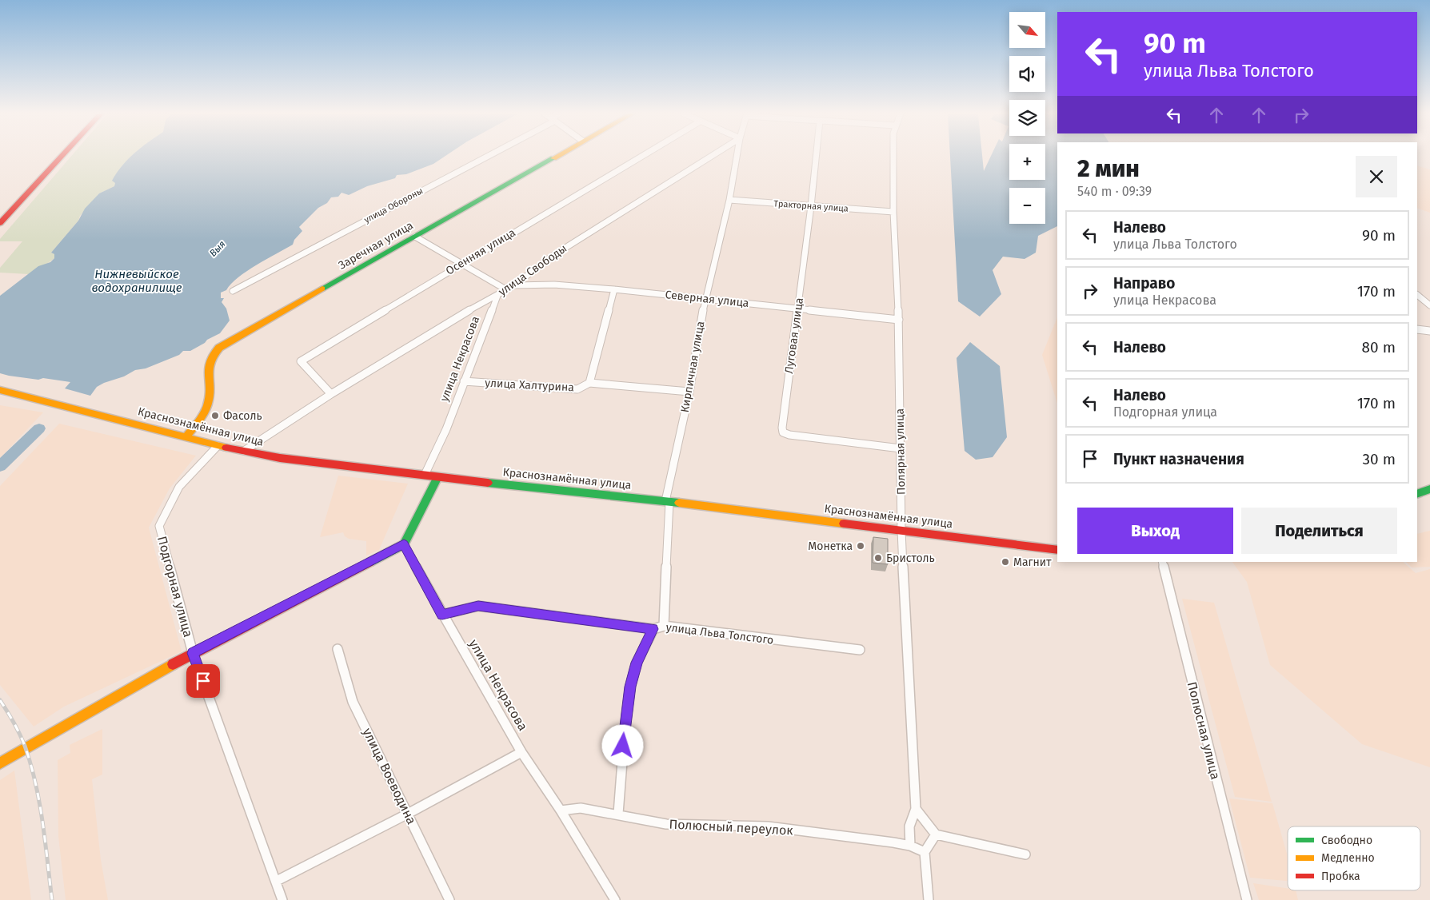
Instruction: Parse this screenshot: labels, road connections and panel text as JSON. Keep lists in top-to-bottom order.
{
  "streets": {
    "main road": ["Заречная улица", "Краснознамённая улица"],
    "street": [
      "улица Обороны",
      "Тракторная улица",
      "Осенняя улица",
      "улица Свободы",
      "Северная улица",
      "Луговая улица",
      "улица Некрасова",
      "Кирпичная улица",
      "улица Халтурина",
      "Полярная улица",
      "Подгорная улица",
      "улица Льва Толстого",
      "Полюсная улица",
      "улица Воеводина",
      "Полюсный переулок"
    ]
  },
  "crossings": [
    ["Тракторная улица", "Луговая улица"],
    ["Тракторная улица", "Кирпичная улица"],
    ["Тракторная улица", "Полярная улица"],
    ["Заречная улица", "Краснознамённая улица"],
    ["Осенняя улица", "улица Свободы"],
    ["улица Свободы", "Северная улица"],
    ["улица Свободы", "улица Некрасова"],
    ["улица Свободы", "Краснознамённая улица"],
    ["Северная улица", "Луговая улица"],
    ["Северная улица", "Кирпичная улица"],
    ["Северная улица", "Полярная улица"],
    ["Луговая улица", "Полярная улица"],
    ["улица Некрасова", "улица Халтурина"],
    ["улица Некрасова", "Краснознамённая улица"],
    ["улица Некрасова", "улица Льва Толстого"],
    ["улица Некрасова", "Полюсный переулок"],
    ["Кирпичная улица", "улица Халтурина"],
    ["Кирпичная улица", "Краснознамённая улица"],
    ["Кирпичная улица", "улица Льва Толстого"],
    ["Краснознамённая улица", "Полярная улица"],
    ["Краснознамённая улица", "Подгорная улица"]
  ],
  "water": ["Выя", "Нижневыйское водохранилище"],
  "places": [
    "Фасоль",
    "Монетка",
    "Бристоль",
    "Магнит"
  ],
  "legend": ["Свободно", "Медленно", "Пробка"],
  "north": "bottom right",
  "page": {
    "map_buttons": ["+", "−"],
    "turn": ["90 m", "улица Льва Толстого"],
    "heading": ["2 мин", "540 m · 09:39"],
    "list": [
      {
        "name": "Налево",
        "note": "улица Льва Толстого",
        "value": "90 m"
      },
      {
        "name": "Направо",
        "note": "улица Некрасова",
        "value": "170 m"
      },
      {
        "name": "Налево",
        "value": "80 m"
      },
      {
        "name": "Налево",
        "note": "Подгорная улица",
        "value": "170 m"
      },
      {
        "name": "Пункт назначения",
        "value": "30 m"
      }
    ],
    "buttons": ["Выход", "Поделиться"]
  }
}
